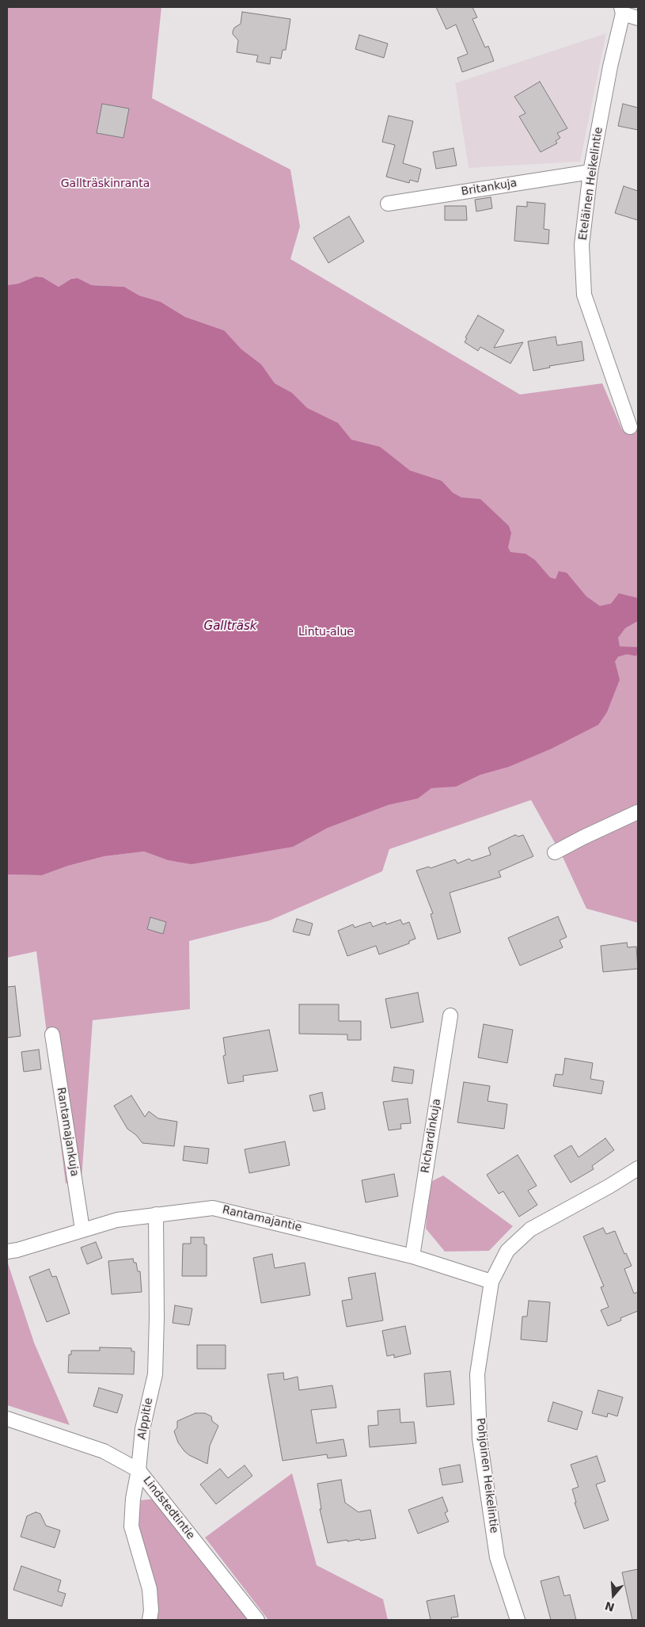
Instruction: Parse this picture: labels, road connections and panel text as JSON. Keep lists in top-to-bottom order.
{
  "streets": {
    "street": [
      "Eteläinen Heikelintie",
      "Britankuja",
      "Rantamajankuja",
      "Richardinkuja",
      "Rantamajantie",
      "Alppitie",
      "Pohjoinen Heikelintie",
      "Lindstedtintie"
    ]
  },
  "crossings": [
    ["Eteläinen Heikelintie", "Britankuja"],
    ["Rantamajankuja", "Rantamajantie"],
    ["Richardinkuja", "Rantamajantie"],
    ["Rantamajantie", "Alppitie"],
    ["Rantamajantie", "Pohjoinen Heikelintie"],
    ["Alppitie", "Lindstedtintie"]
  ],
  "water": ["Gallträsk"],
  "parks": ["Gallträskinranta", "Lintu-alue"],
  "north": "bottom"
}
